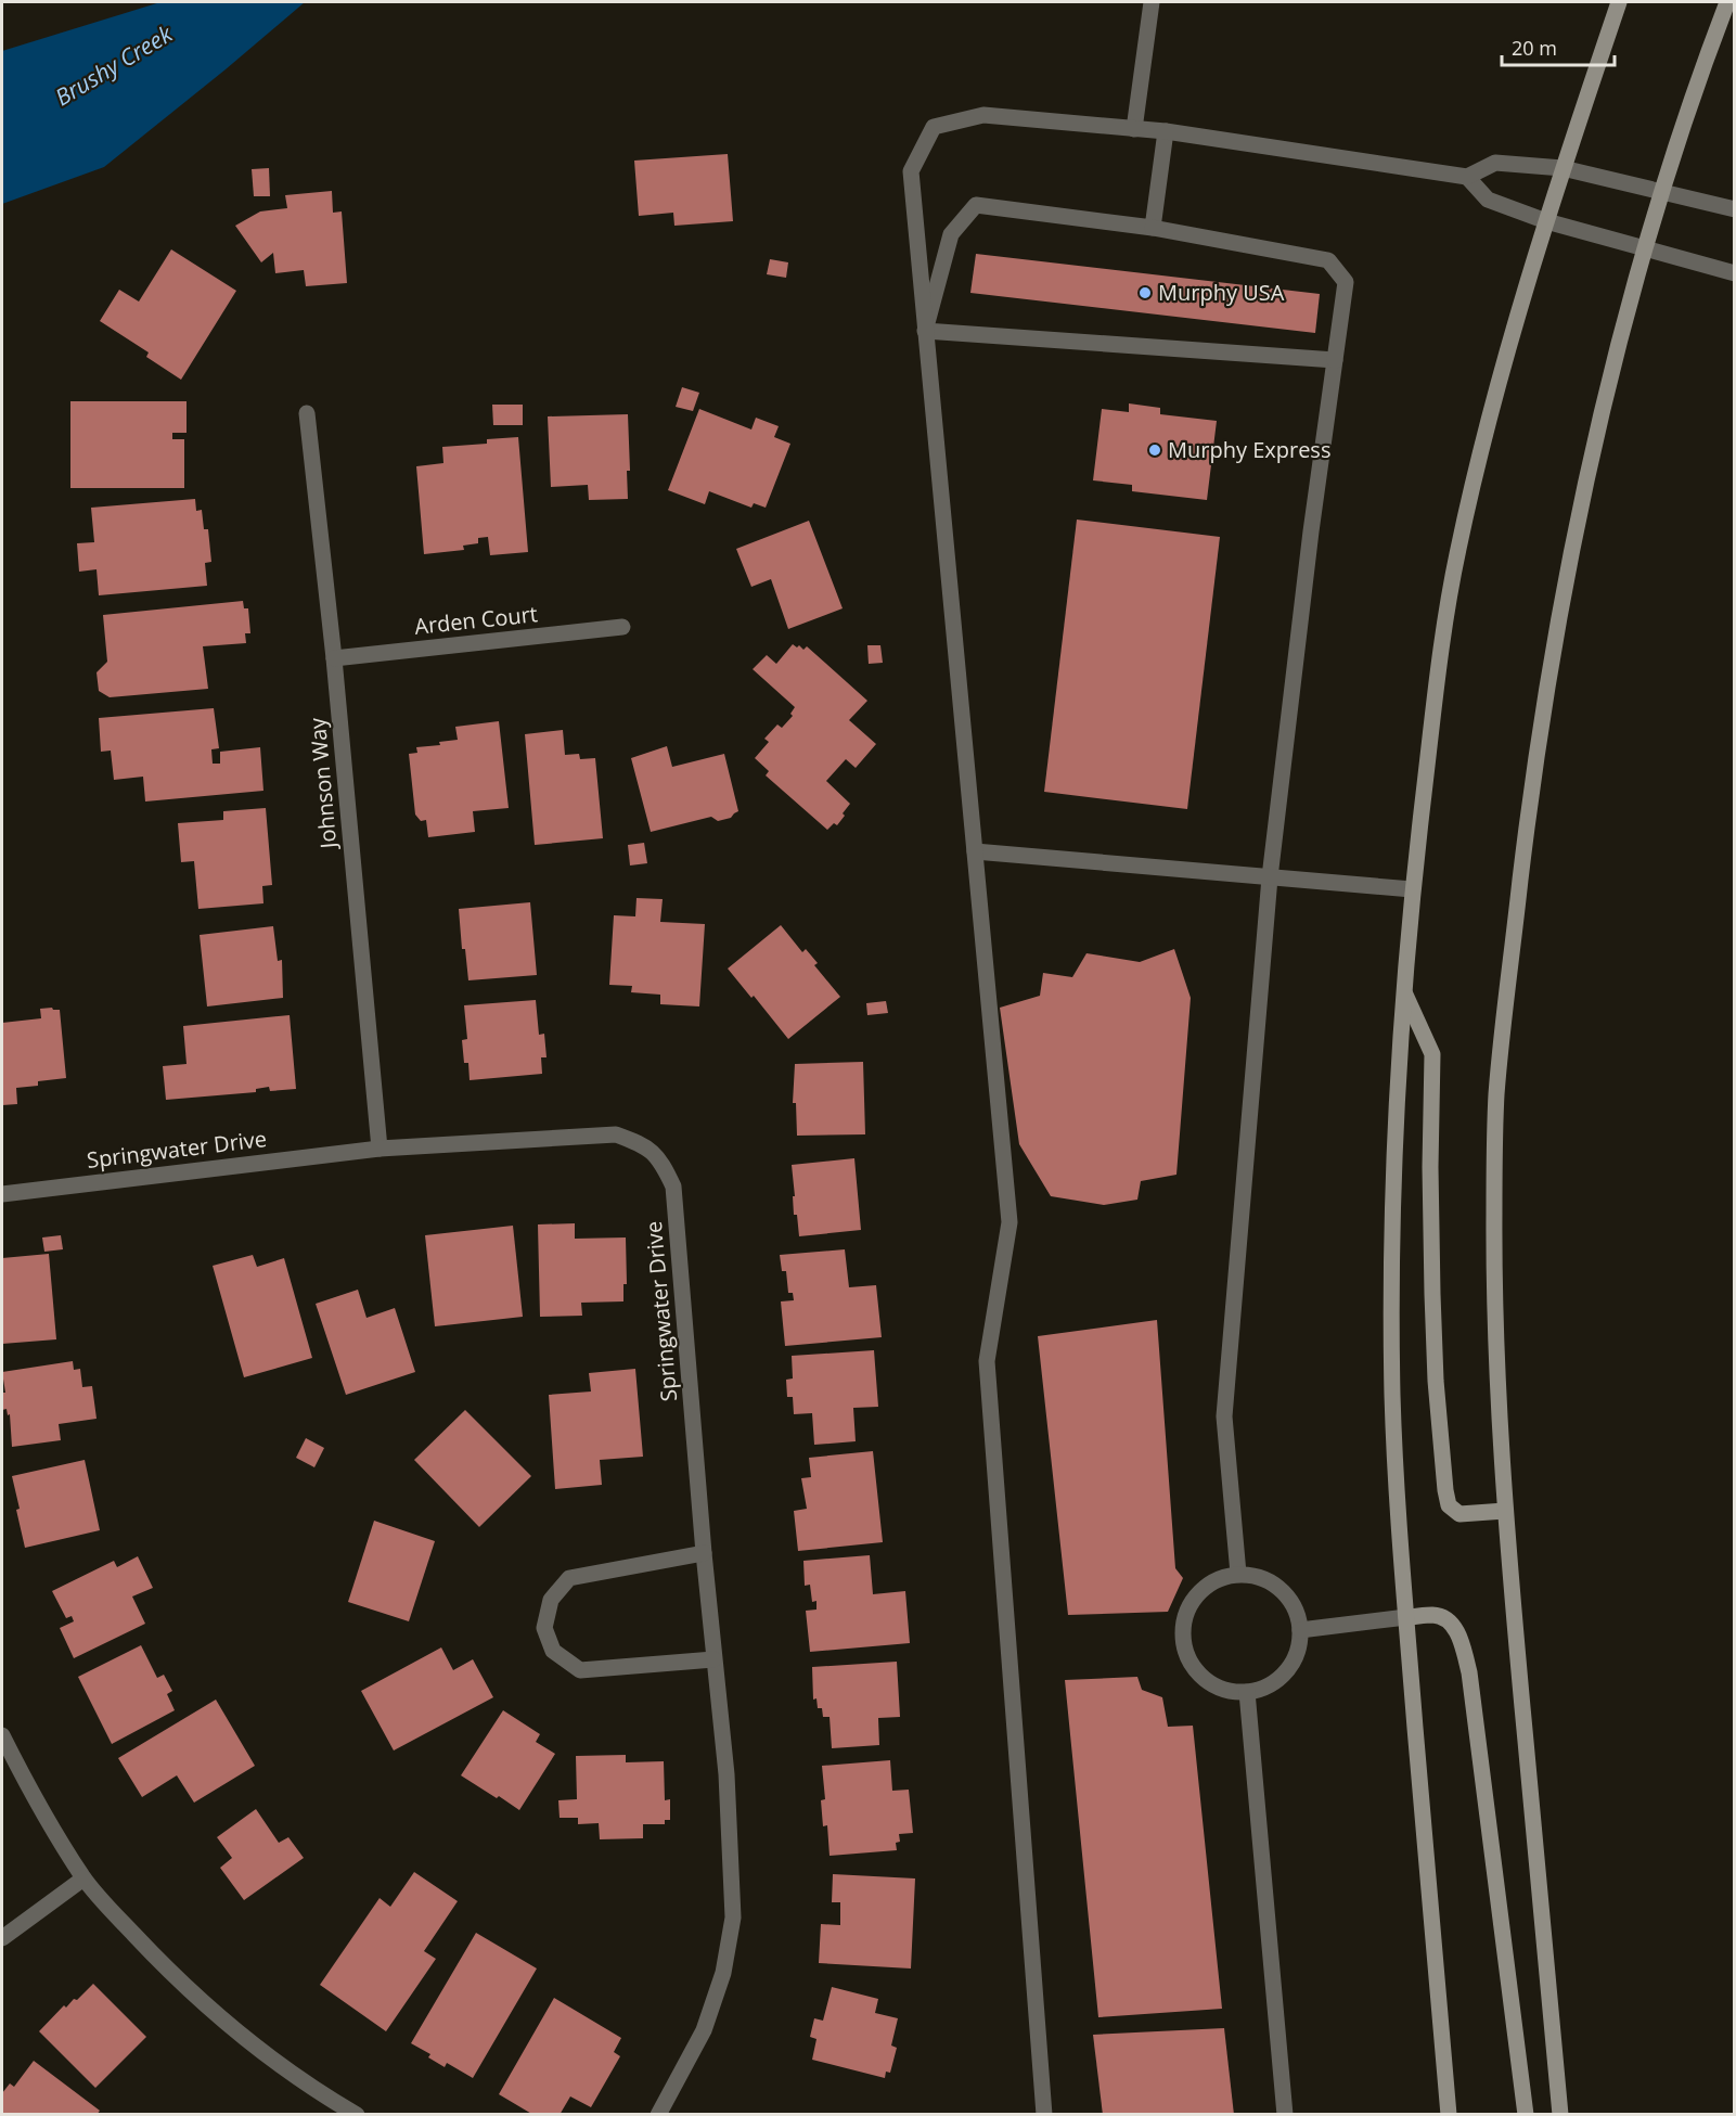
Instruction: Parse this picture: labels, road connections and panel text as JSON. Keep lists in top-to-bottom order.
{
  "streets": {
    "street": ["Arden Court", "Johnson Way", "Springwater Drive"]
  },
  "crossings": [
    ["Arden Court", "Johnson Way"],
    ["Johnson Way", "Springwater Drive"]
  ],
  "water": ["Brushy Creek"],
  "places": ["Murphy USA", "Murphy Express"],
  "scale_bar": "20 m"
}
